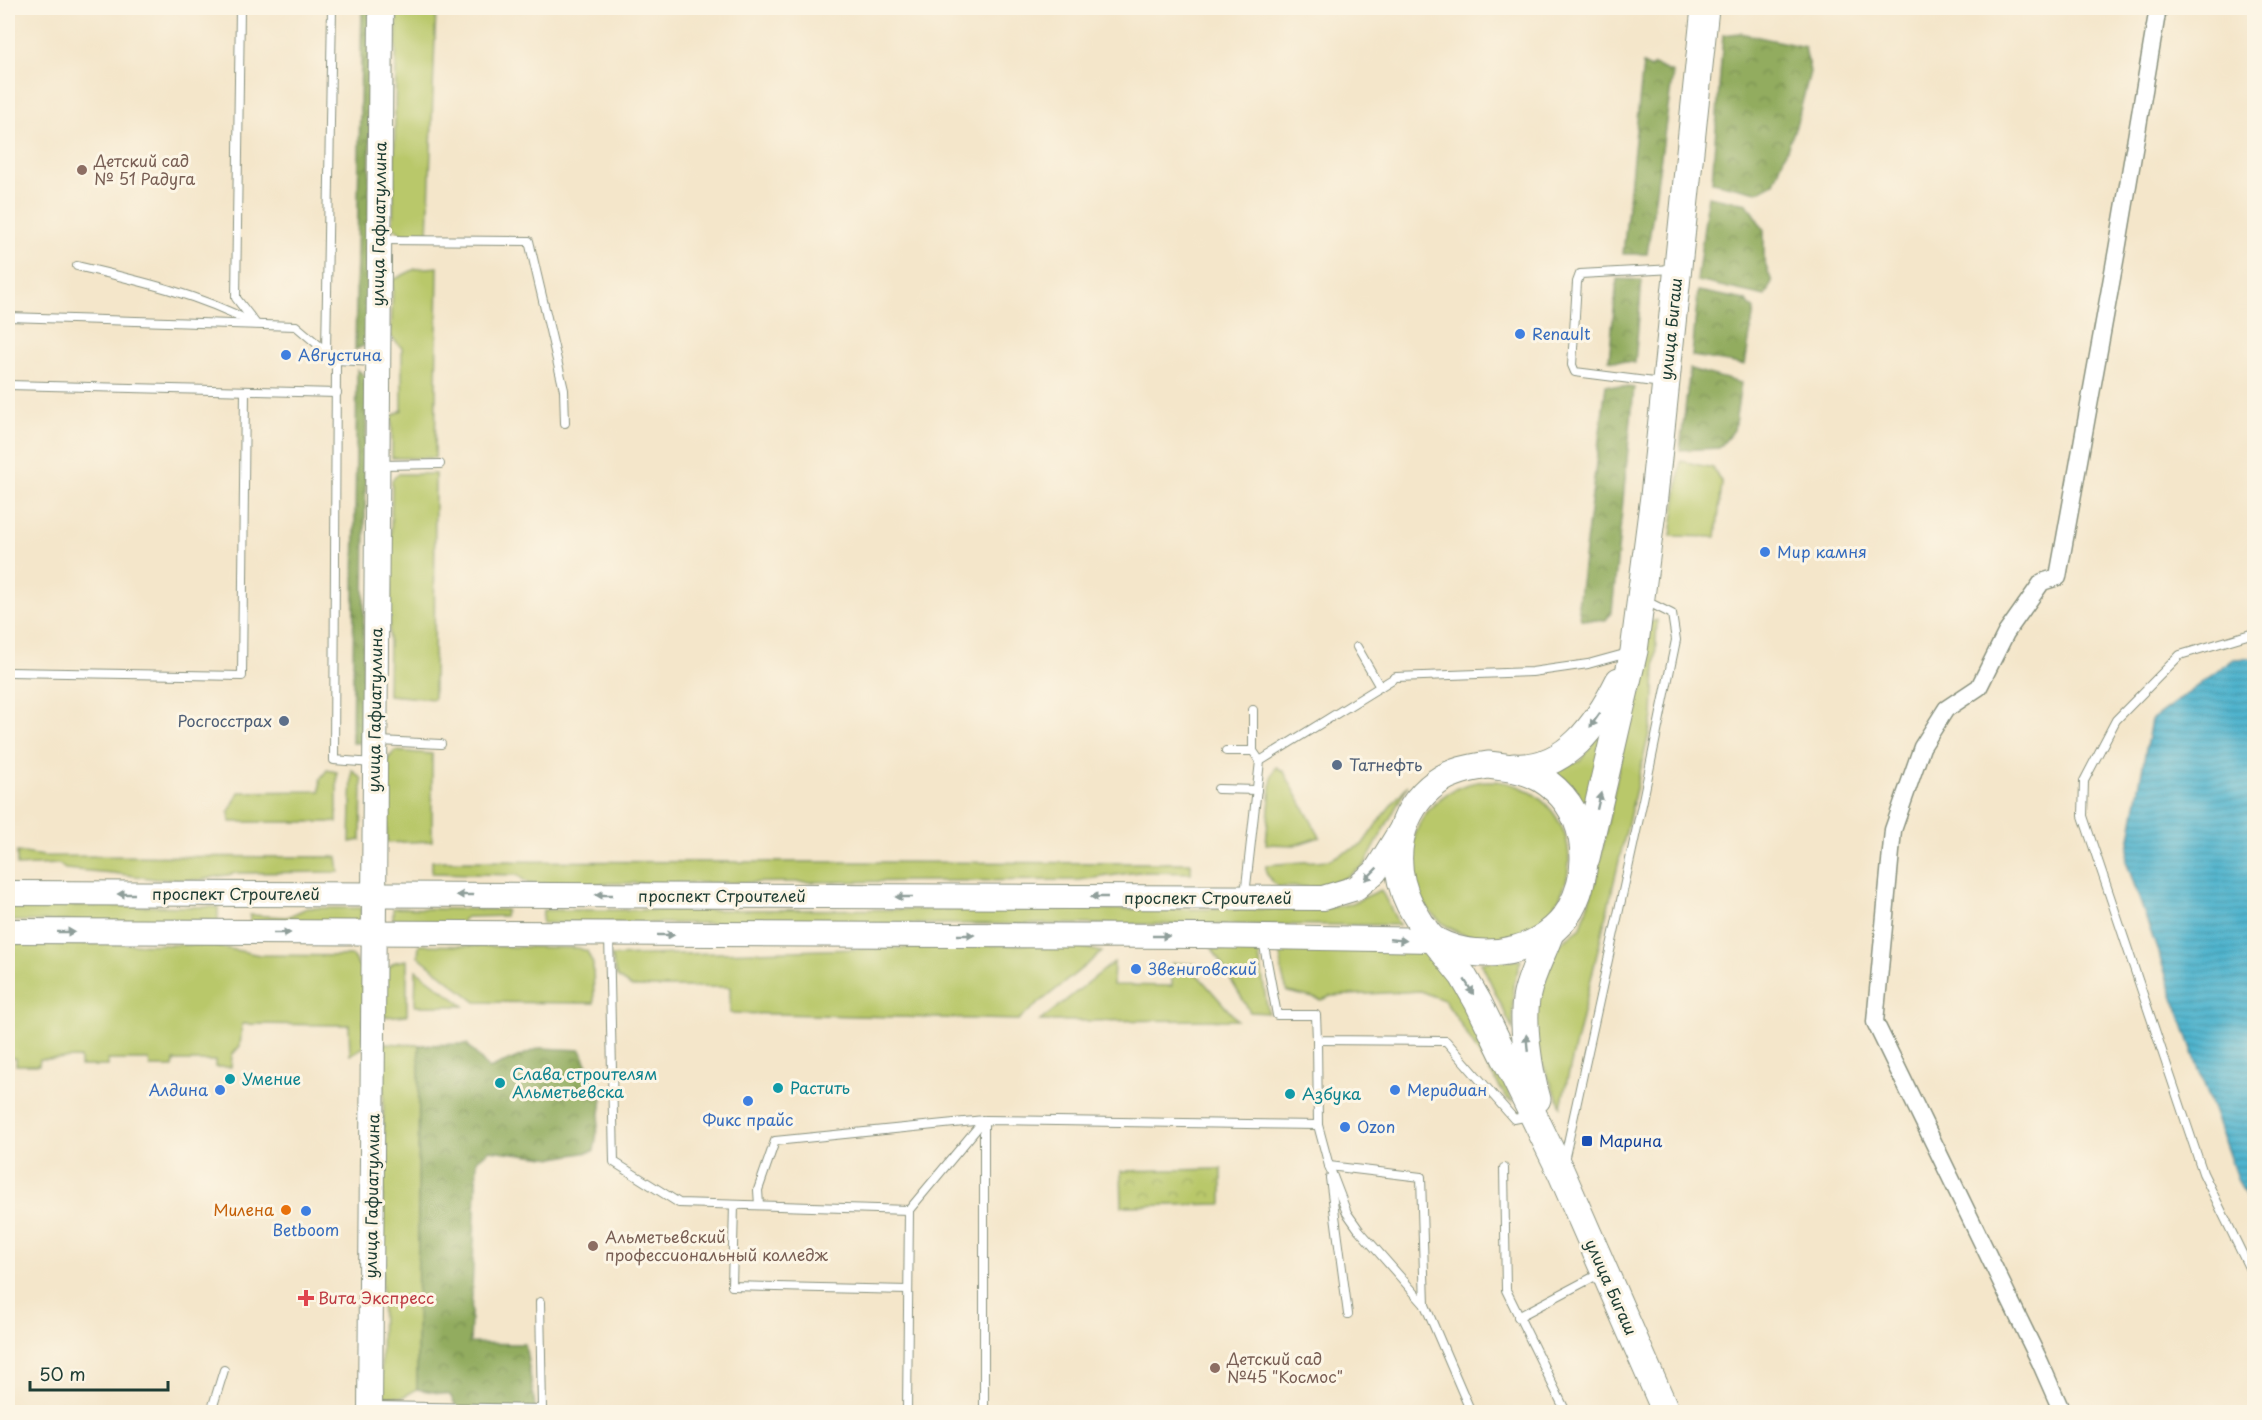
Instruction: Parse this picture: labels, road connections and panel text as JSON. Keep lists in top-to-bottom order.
{
  "streets": {
    "main road": ["улица Бигаш"],
    "street": ["улица Гафиатуллина", "проспект Строителей"]
  },
  "crossings": [
    ["улица Гафиатуллина", "проспект Строителей"],
    ["улица Бигаш", "проспект Строителей"]
  ],
  "places": {
    "other": [
      "Детский сад № 51 Радуга",
      "Renault",
      "Августина",
      "Мир камня",
      "Росгосстрах",
      "Татнефть",
      "Звениговский",
      "Умение",
      "Слава строителям Альметьевска",
      "Растить",
      "Алдина",
      "Меридиан",
      "Азбука",
      "Фикс прайс",
      "Ozon",
      "Милена",
      "Betboom",
      "Альметьевский профессиональный колледж",
      "Детский сад №45 \"Космос\""
    ],
    "transit": ["Марина"],
    "health": ["Вита Экспресс"]
  },
  "scale_bar": "50 m"
}
